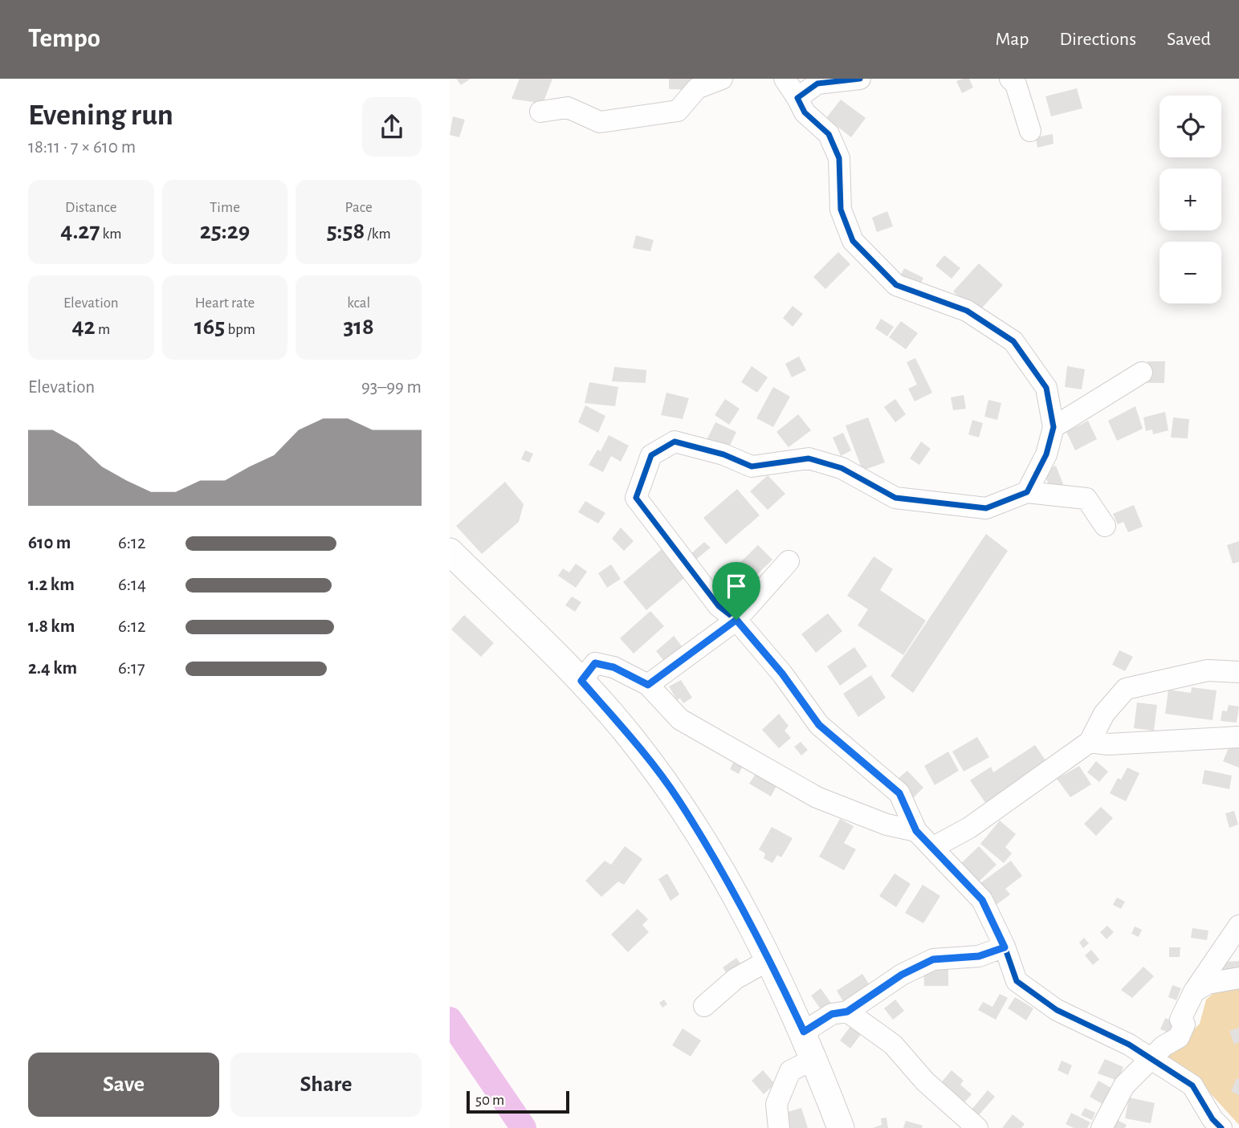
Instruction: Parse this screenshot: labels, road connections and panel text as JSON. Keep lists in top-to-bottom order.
{
  "scale_bar": "50 m",
  "page": {
    "header": "Tempo",
    "nav": ["Map", "Directions", "Saved"],
    "heading": ["Evening run", "18:11 · 7 × 610 m"],
    "map_buttons": ["+", "−"],
    "stats": [
      ["Distance", "4.27 km"],
      ["Time", "25:29"],
      ["Pace", "5:58 /km"],
      ["Elevation", "42 m"],
      ["Heart rate", "165 bpm"],
      ["kcal", "318"]
    ],
    "chart": ["Elevation", "93–99 m"],
    "list": [
      {
        "name": "610 m",
        "note": "6:12"
      },
      {
        "name": "1.2 km",
        "note": "6:14"
      },
      {
        "name": "1.8 km",
        "note": "6:12"
      },
      {
        "name": "2.4 km",
        "note": "6:17"
      }
    ],
    "buttons": ["Save", "Share"],
    "scale": "50 m"
  }
}
